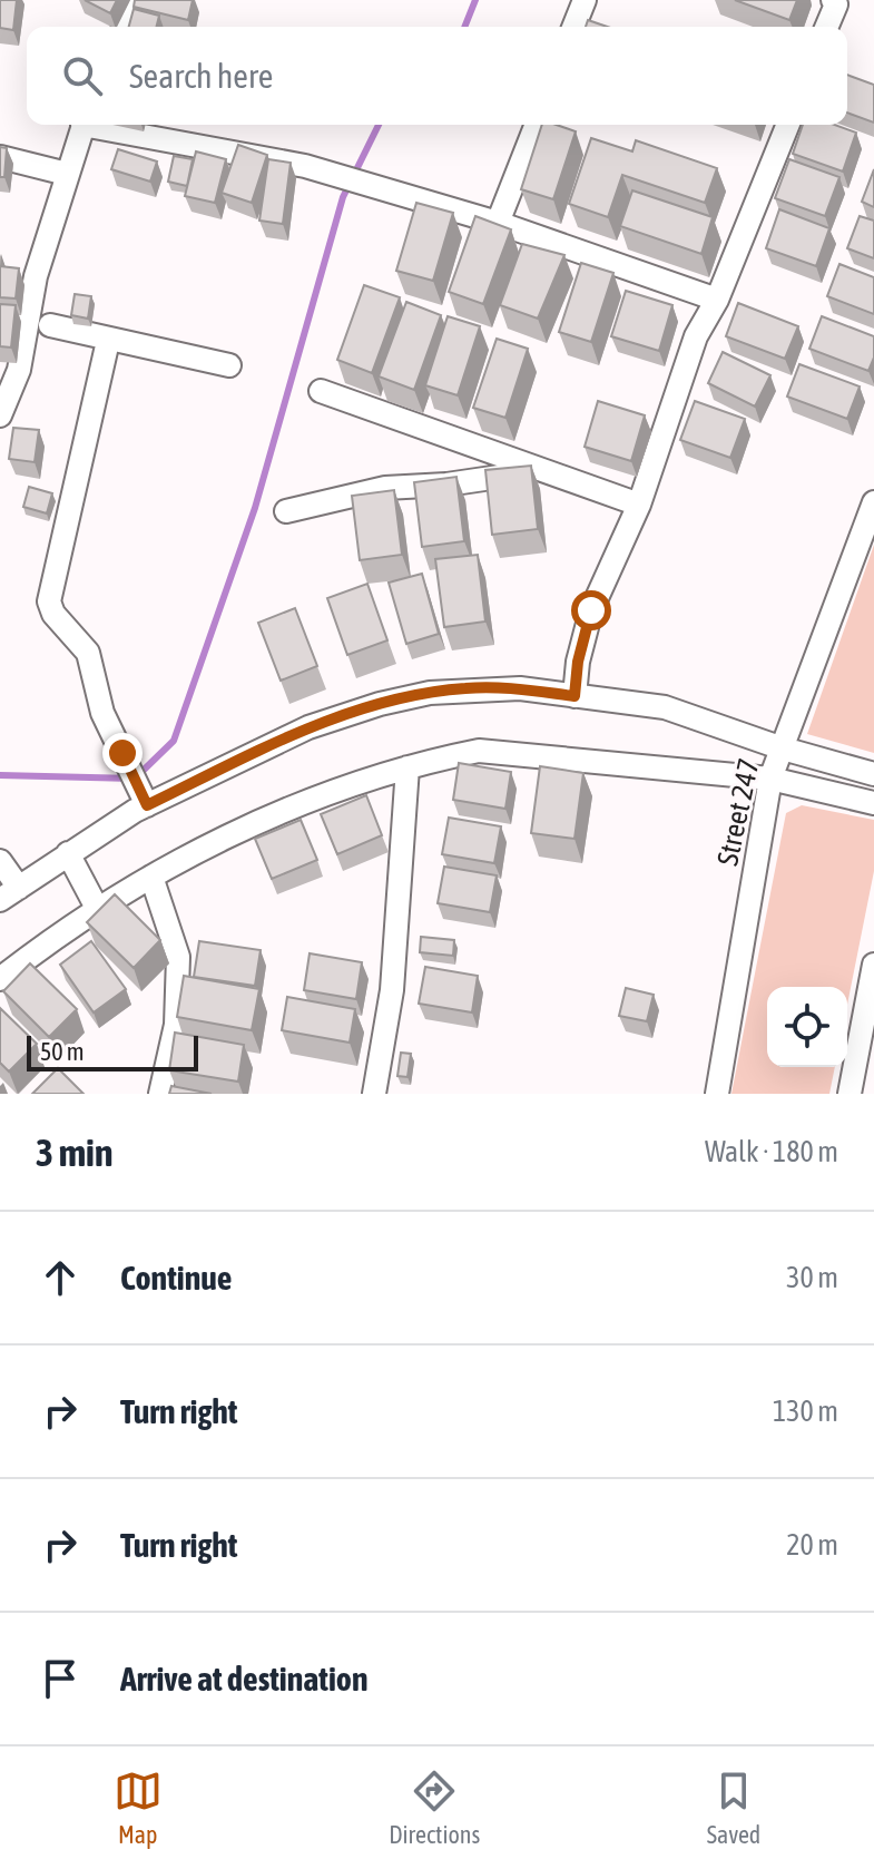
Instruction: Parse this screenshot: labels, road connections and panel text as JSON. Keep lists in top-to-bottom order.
{
  "streets": {
    "street": ["Street 247"]
  },
  "scale_bar": "50 m",
  "page": {
    "search": "Search here",
    "scale": "50 m",
    "heading": ["3 min", "Walk · 180 m"],
    "list": [
      ["Continue", "30 m"],
      ["Turn right", "130 m"],
      ["Turn right", "20 m"],
      "Arrive at destination"
    ],
    "nav": ["Map", "Directions", "Saved"]
  }
}
